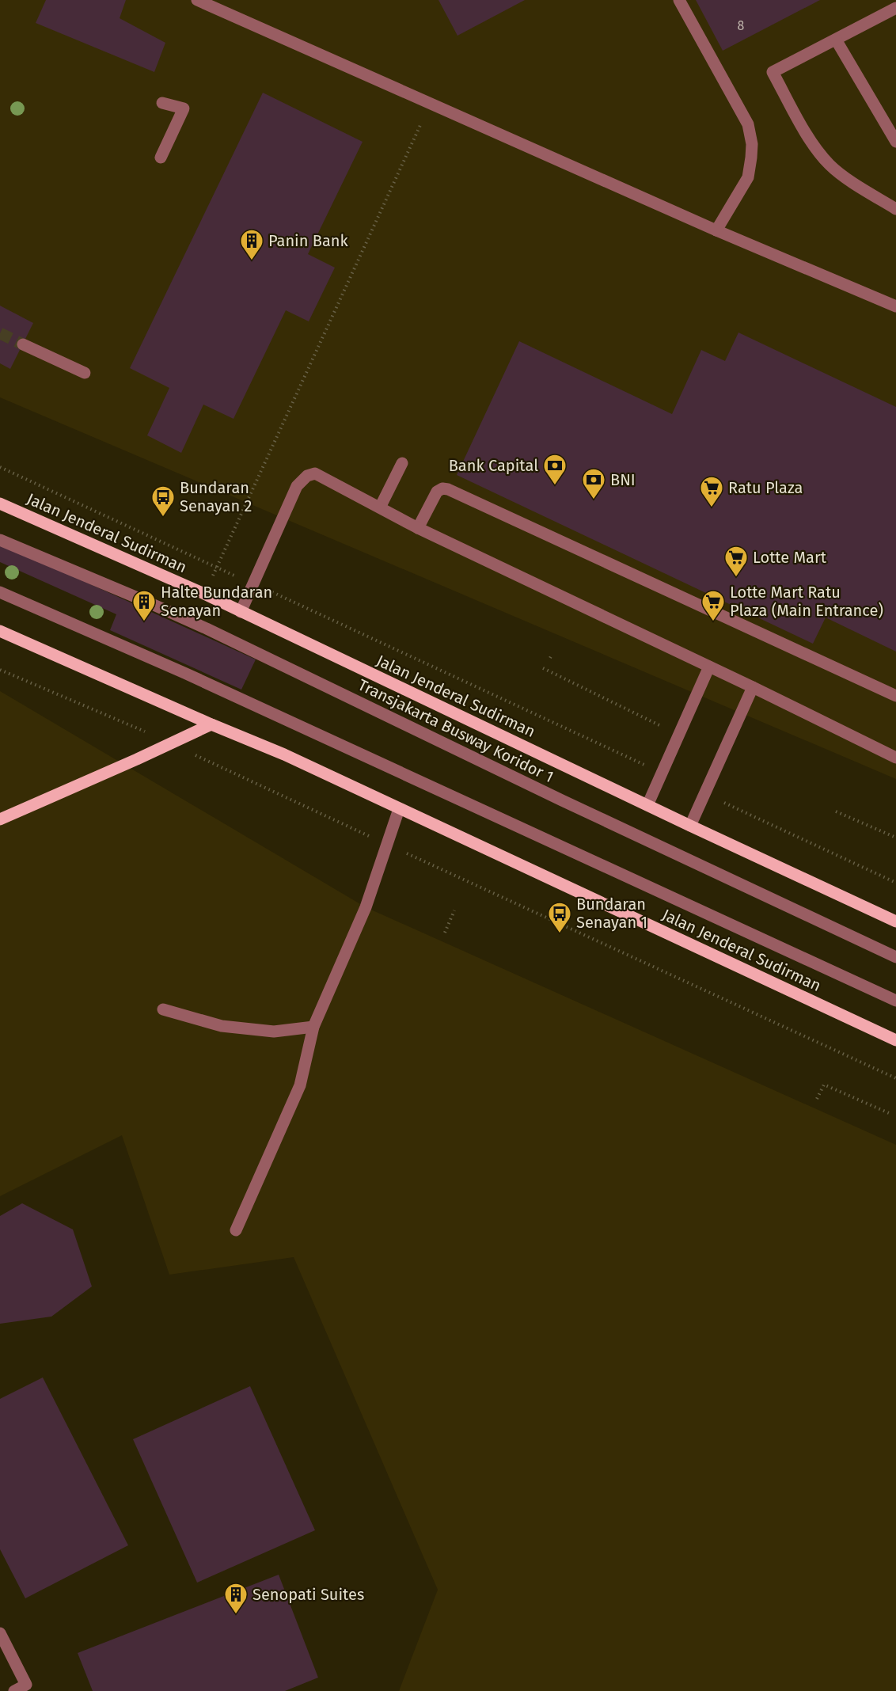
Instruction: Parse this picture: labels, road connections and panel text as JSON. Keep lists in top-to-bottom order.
{
  "streets": {
    "main road": ["Jalan Jenderal Sudirman"],
    "lane": ["Transjakarta Busway Koridor 1"]
  },
  "places": {
    "building": ["Panin Bank", "Halte Bundaran Senayan", "Senopati Suites"],
    "bank": ["Bank Capital", "BNI"],
    "supermarket": ["Ratu Plaza", "Lotte Mart", "Lotte Mart Ratu Plaza (Main Entrance)"],
    "bus stop": ["Bundaran Senayan 2", "Bundaran Senayan 1"]
  },
  "house_numbers": ["8"]
}
